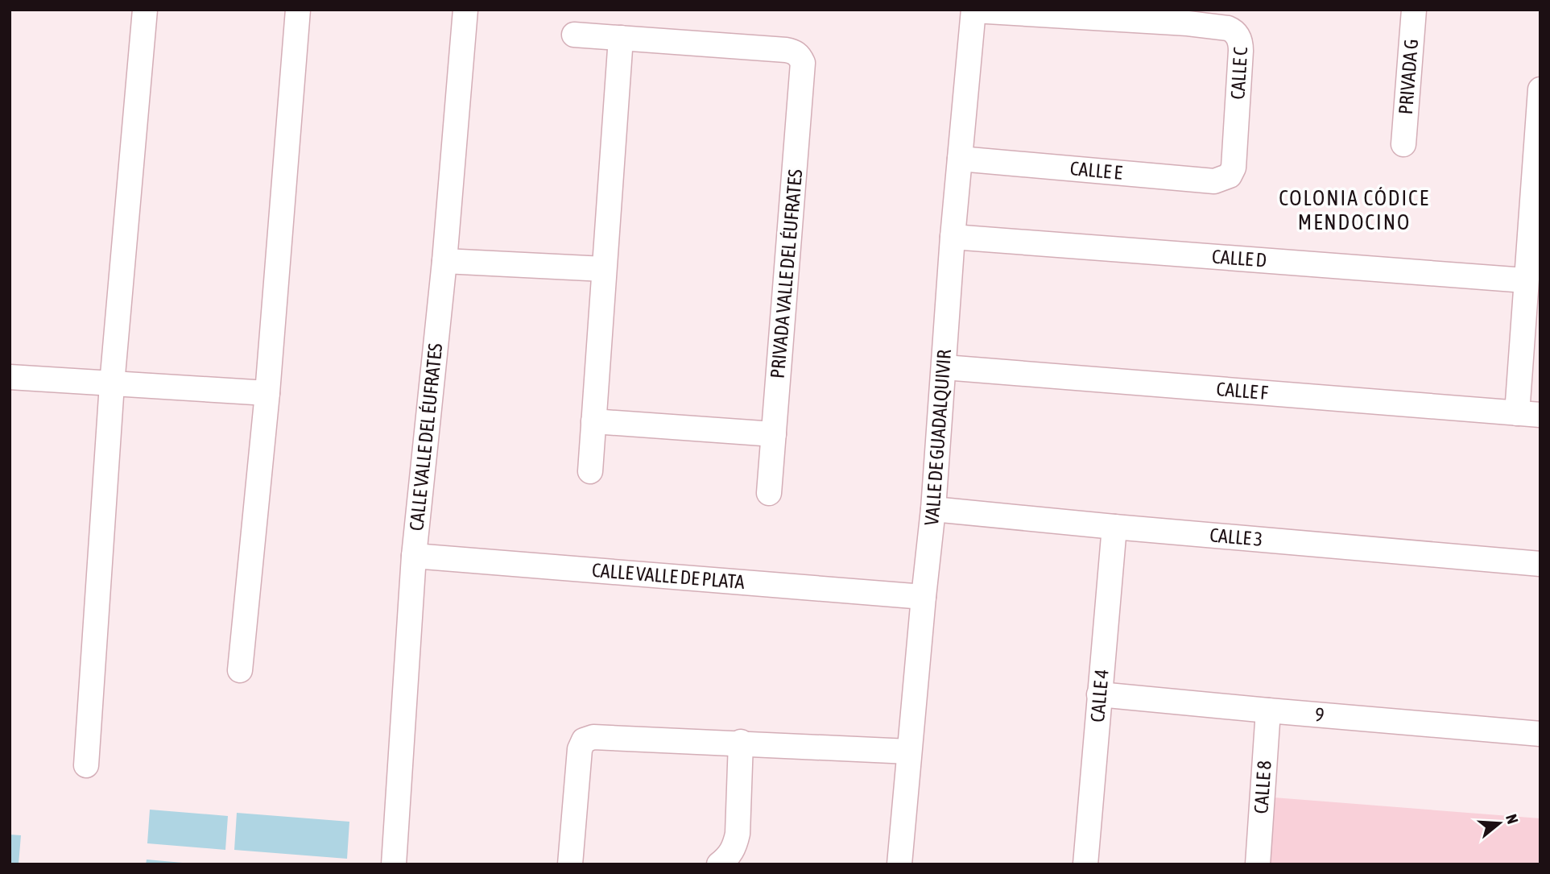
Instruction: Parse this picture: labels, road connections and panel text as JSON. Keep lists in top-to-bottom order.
{
  "streets": {
    "street": [
      "CALLE C",
      "PRIVADA G",
      "CALLE E",
      "CALLE D",
      "PRIVADA VALLE DEL ÉUFRATES",
      "CALLE F",
      "CALLE VALLE DEL ÉUFRATES",
      "VALLE DE GUADALQUIVIR",
      "CALLE 3",
      "CALLE VALLE DE PLATA",
      "CALLE 4",
      "9",
      "CALLE 8"
    ]
  },
  "crossings": [
    ["CALLE C", "CALLE E"],
    ["CALLE C", "VALLE DE GUADALQUIVIR"],
    ["CALLE E", "VALLE DE GUADALQUIVIR"],
    ["CALLE D", "VALLE DE GUADALQUIVIR"],
    ["CALLE F", "VALLE DE GUADALQUIVIR"],
    ["CALLE VALLE DEL ÉUFRATES", "CALLE VALLE DE PLATA"],
    ["VALLE DE GUADALQUIVIR", "CALLE 3"],
    ["VALLE DE GUADALQUIVIR", "CALLE VALLE DE PLATA"],
    ["CALLE 3", "CALLE 4"],
    ["CALLE 4", "9"],
    ["9", "CALLE 8"]
  ],
  "districts": ["COLONIA CÓDICE MENDOCINO"],
  "north": "right"
}
